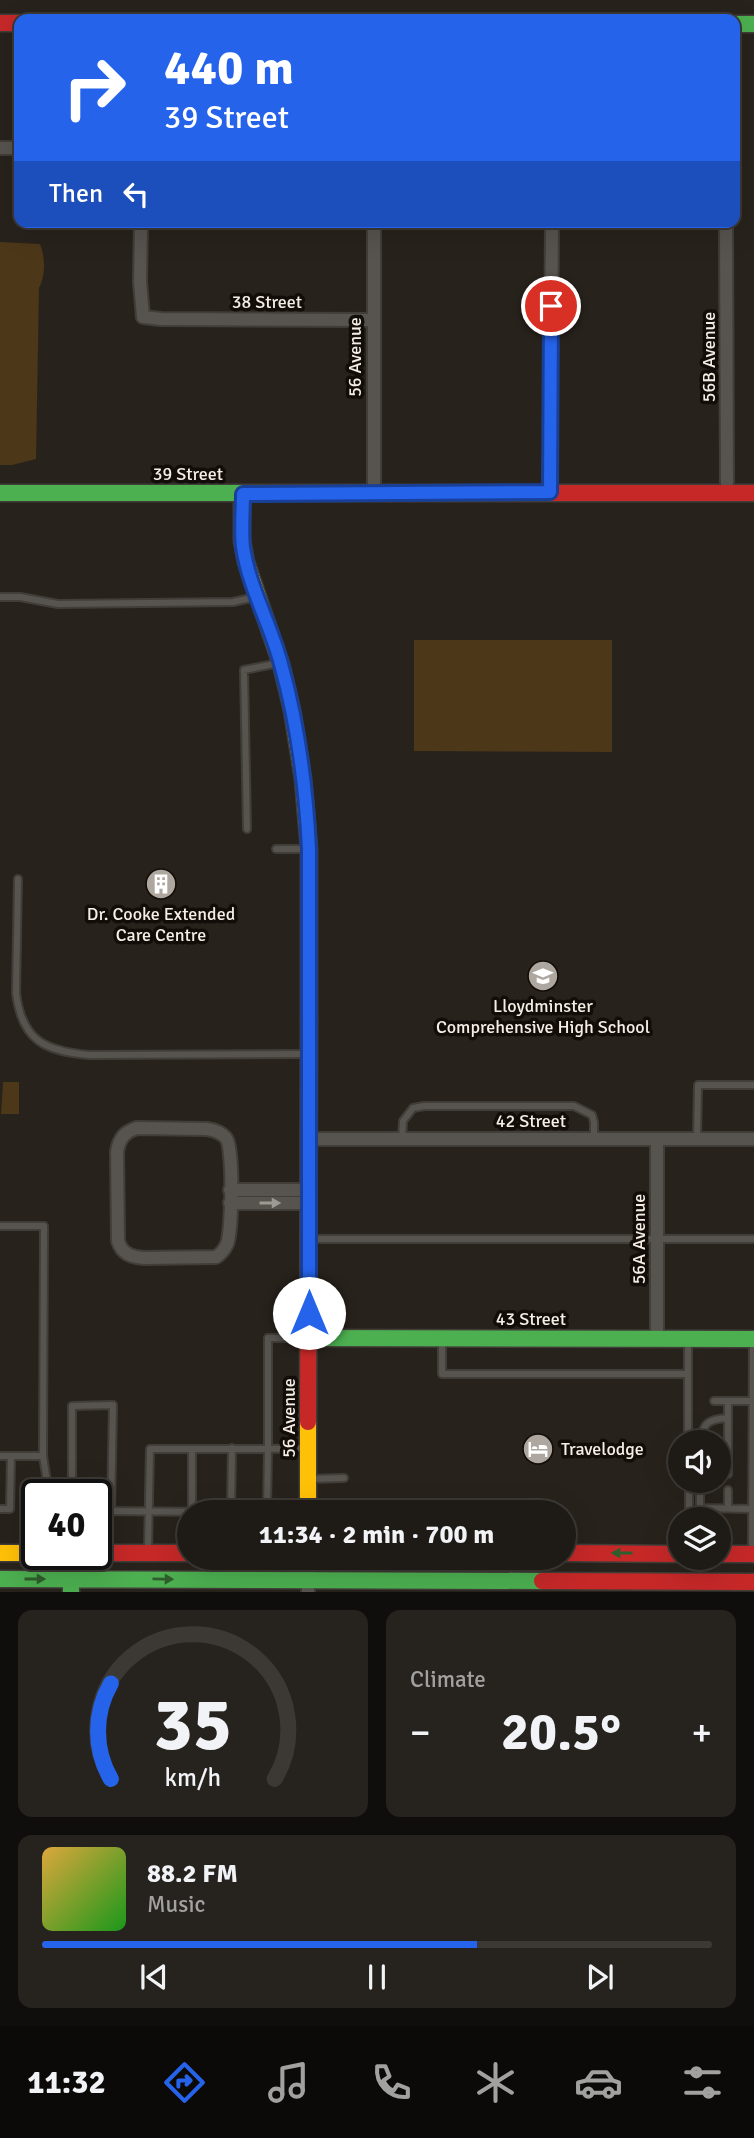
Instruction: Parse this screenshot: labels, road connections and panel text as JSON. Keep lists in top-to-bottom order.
{
  "streets": {
    "main road": ["56 Avenue", "39 Street", "43 Street"],
    "street": [
      "38 Street",
      "56B Avenue",
      "42 Street",
      "56A Avenue"
    ]
  },
  "crossings": [
    ["38 Street", "56 Avenue"],
    ["56 Avenue", "39 Street"],
    ["56 Avenue", "42 Street"],
    ["56 Avenue", "43 Street"],
    ["56B Avenue", "39 Street"],
    ["42 Street", "56A Avenue"],
    ["56A Avenue", "43 Street"]
  ],
  "places": {
    "building": ["Dr. Cooke Extended Care Centre"],
    "school or university": ["Lloydminster Comprehensive High School"],
    "hotel": ["Travelodge"]
  },
  "page": {
    "turn": ["440 m", "39 Street"],
    "then": "Then",
    "limit": "40",
    "trip": "11:34 · 2 min · 700 m",
    "tile": "Climate",
    "heat": ["−", "20.5°", "+"],
    "song": ["88.2 FM", "Music"],
    "tabs": "11:32",
    "gauge": ["35", "km/h"]
  }
}
